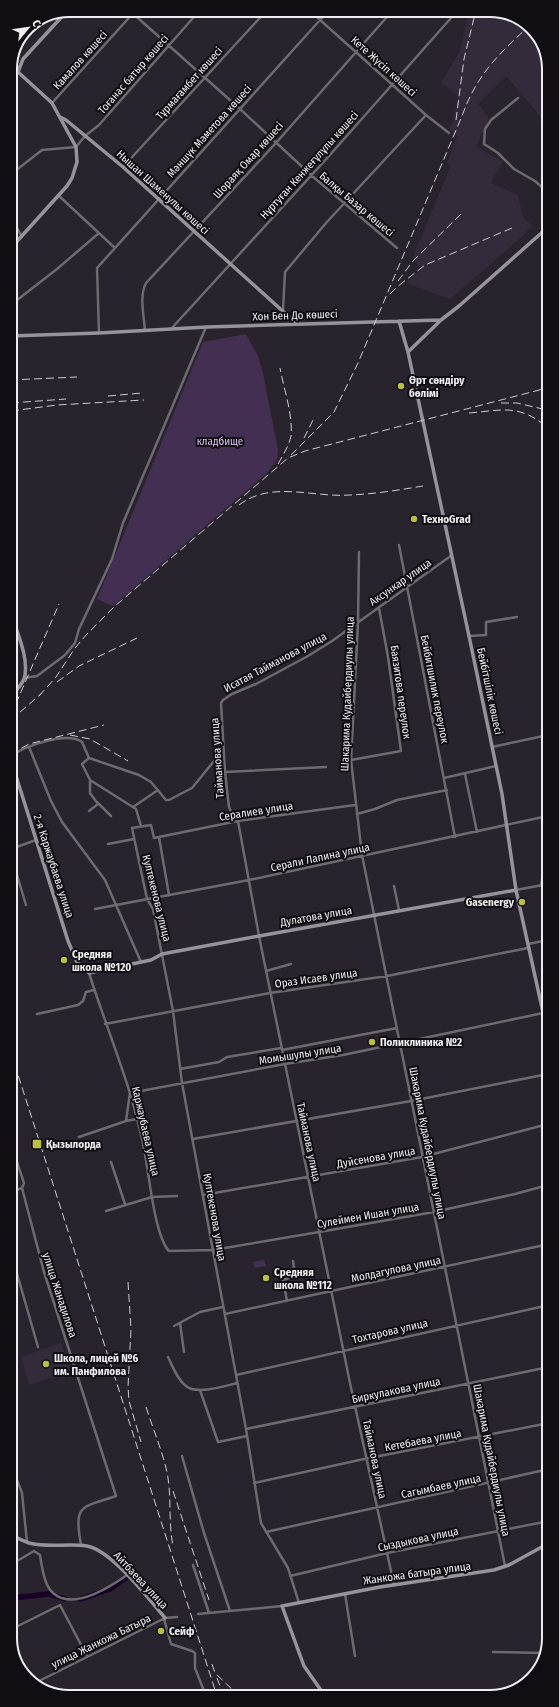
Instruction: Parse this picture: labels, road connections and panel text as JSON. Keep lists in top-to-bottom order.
{
  "streets": {
    "street": [
      "Камалов көшесі",
      "Кете Жүсіп көшесі",
      "Тоғанас батыр көшесі",
      "Тұрмағамбет көшесі",
      "Мәншүк Мәметова көшесі",
      "Шораяқ Омар көшесі",
      "Нұртуған Кенжеғұлұлы көшесі",
      "Нышан Шаменулы көшесі",
      "Балқы Базар көшесі",
      "Хон Бен До көшесі",
      "Аксункар улица",
      "Исатая Тайманова улица",
      "Бейбитшилик переулок",
      "Бейбітшілік көшесі",
      "Баязитова переулок",
      "Шакарима Кудайбердиулы улица",
      "Тайманова улица",
      "Сералиев улица",
      "Серали Лапина улица",
      "2-я Каржаубаева улица",
      "Култекенова улица",
      "Дулатова улица",
      "Ораз Исаев улица",
      "Момышулы улица",
      "Каржаубаева улица",
      "Дуйсенова улица",
      "Сулеймен Ишан улица",
      "Молдагулова улица",
      "улица Жанадилова",
      "Тохтарова улица",
      "Биркулакова улица",
      "Кетебаева улица",
      "Сагымбаев улица",
      "Сыздыкова улица",
      "Жанкожа батыра улица",
      "Айтбаева улица",
      "улица Жанкожа Батыра"
    ]
  },
  "crossings": [
    ["Камалов көшесі", "Нышан Шаменулы көшесі"],
    ["Кете Жүсіп көшесі", "Мәншүк Мәметова көшесі"],
    ["Кете Жүсіп көшесі", "Шораяқ Омар көшесі"],
    ["Кете Жүсіп көшесі", "Нұртуған Кенжеғұлұлы көшесі"],
    ["Тоғанас батыр көшесі", "Нышан Шаменулы көшесі"],
    ["Тоғанас батыр көшесі", "Балқы Базар көшесі"],
    ["Тұрмағамбет көшесі", "Нышан Шаменулы көшесі"],
    ["Тұрмағамбет көшесі", "Балқы Базар көшесі"],
    ["Мәншүк Мәметова көшесі", "Нышан Шаменулы көшесі"],
    ["Мәншүк Мәметова көшесі", "Балқы Базар көшесі"],
    ["Мәншүк Мәметова көшесі", "Хон Бен До көшесі"],
    ["Шораяқ Омар көшесі", "Нышан Шаменулы көшесі"],
    ["Шораяқ Омар көшесі", "Балқы Базар көшесі"],
    ["Шораяқ Омар көшесі", "Хон Бен До көшесі"],
    ["Нұртуған Кенжеғұлұлы көшесі", "Нышан Шаменулы көшесі"],
    ["Нұртуған Кенжеғұлұлы көшесі", "Балқы Базар көшесі"],
    ["Нұртуған Кенжеғұлұлы көшесі", "Хон Бен До көшесі"],
    ["Нышан Шаменулы көшесі", "Хон Бен До көшесі"],
    ["Хон Бен До көшесі", "Бейбітшілік көшесі"],
    ["Аксункар улица", "Исатая Тайманова улица"],
    ["Аксункар улица", "Бейбитшилик переулок"],
    ["Аксункар улица", "Бейбітшілік көшесі"],
    ["Аксункар улица", "Баязитова переулок"],
    ["Аксункар улица", "Шакарима Кудайбердиулы улица"],
    ["Исатая Тайманова улица", "Шакарима Кудайбердиулы улица"],
    ["Исатая Тайманова улица", "Тайманова улица"],
    ["Бейбитшилик переулок", "Серали Лапина улица"],
    ["Бейбітшілік көшесі", "Серали Лапина улица"],
    ["Бейбітшілік көшесі", "Дулатова улица"],
    ["Бейбітшілік көшесі", "Ораз Исаев улица"],
    ["Баязитова переулок", "Шакарима Кудайбердиулы улица"],
    ["Шакарима Кудайбердиулы улица", "Сералиев улица"],
    ["Шакарима Кудайбердиулы улица", "Серали Лапина улица"],
    ["Шакарима Кудайбердиулы улица", "Дулатова улица"],
    ["Шакарима Кудайбердиулы улица", "Ораз Исаев улица"],
    ["Шакарима Кудайбердиулы улица", "Момышулы улица"],
    ["Шакарима Кудайбердиулы улица", "Дуйсенова улица"],
    ["Шакарима Кудайбердиулы улица", "Сулеймен Ишан улица"],
    ["Шакарима Кудайбердиулы улица", "Молдагулова улица"],
    ["Шакарима Кудайбердиулы улица", "Тохтарова улица"],
    ["Шакарима Кудайбердиулы улица", "Биркулакова улица"],
    ["Шакарима Кудайбердиулы улица", "Кетебаева улица"],
    ["Шакарима Кудайбердиулы улица", "Сагымбаев улица"],
    ["Шакарима Кудайбердиулы улица", "Сыздыкова улица"],
    ["Шакарима Кудайбердиулы улица", "Жанкожа батыра улица"],
    ["Тайманова улица", "Сералиев улица"],
    ["Тайманова улица", "Серали Лапина улица"],
    ["Тайманова улица", "Дулатова улица"],
    ["Тайманова улица", "Ораз Исаев улица"],
    ["Тайманова улица", "Момышулы улица"],
    ["Тайманова улица", "Дуйсенова улица"],
    ["Тайманова улица", "Сулеймен Ишан улица"],
    ["Тайманова улица", "Молдагулова улица"],
    ["Тайманова улица", "Тохтарова улица"],
    ["Тайманова улица", "Биркулакова улица"],
    ["Тайманова улица", "Кетебаева улица"],
    ["Тайманова улица", "Сагымбаев улица"],
    ["Тайманова улица", "Сыздыкова улица"],
    ["Тайманова улица", "Жанкожа батыра улица"],
    ["Серали Лапина улица", "Култекенова улица"],
    ["2-я Каржаубаева улица", "Дулатова улица"],
    ["2-я Каржаубаева улица", "Каржаубаева улица"],
    ["Култекенова улица", "Дулатова улица"],
    ["Култекенова улица", "Ораз Исаев улица"],
    ["Култекенова улица", "Момышулы улица"],
    ["Култекенова улица", "Каржаубаева улица"],
    ["Култекенова улица", "Дуйсенова улица"],
    ["Култекенова улица", "Сулеймен Ишан улица"],
    ["Култекенова улица", "Молдагулова улица"],
    ["Култекенова улица", "Тохтарова улица"],
    ["Култекенова улица", "Биркулакова улица"],
    ["Култекенова улица", "Кетебаева улица"],
    ["Култекенова улица", "Сагымбаев улица"],
    ["Култекенова улица", "Сыздыкова улица"],
    ["Култекенова улица", "Жанкожа батыра улица"],
    ["Дулатова улица", "Каржаубаева улица"],
    ["Ораз Исаев улица", "Каржаубаева улица"],
    ["Момышулы улица", "Каржаубаева улица"],
    ["Каржаубаева улица", "Сулеймен Ишан улица"],
    ["улица Жанадилова", "Айтбаева улица"],
    ["Айтбаева улица", "улица Жанкожа Батыра"]
  ],
  "parks": ["кладбище"],
  "places": {
    "other": [
      "Өрт сөндіру бөлімі",
      "ТехноGrad",
      "Gasenergy",
      "Средняя школа №120",
      "Поликлиника №2",
      "Средняя школа №112",
      "Школа, лицей №6 им. Панфилова",
      "Сейф"
    ],
    "transit": ["Қызылорда"]
  },
  "north": "top right"
}
